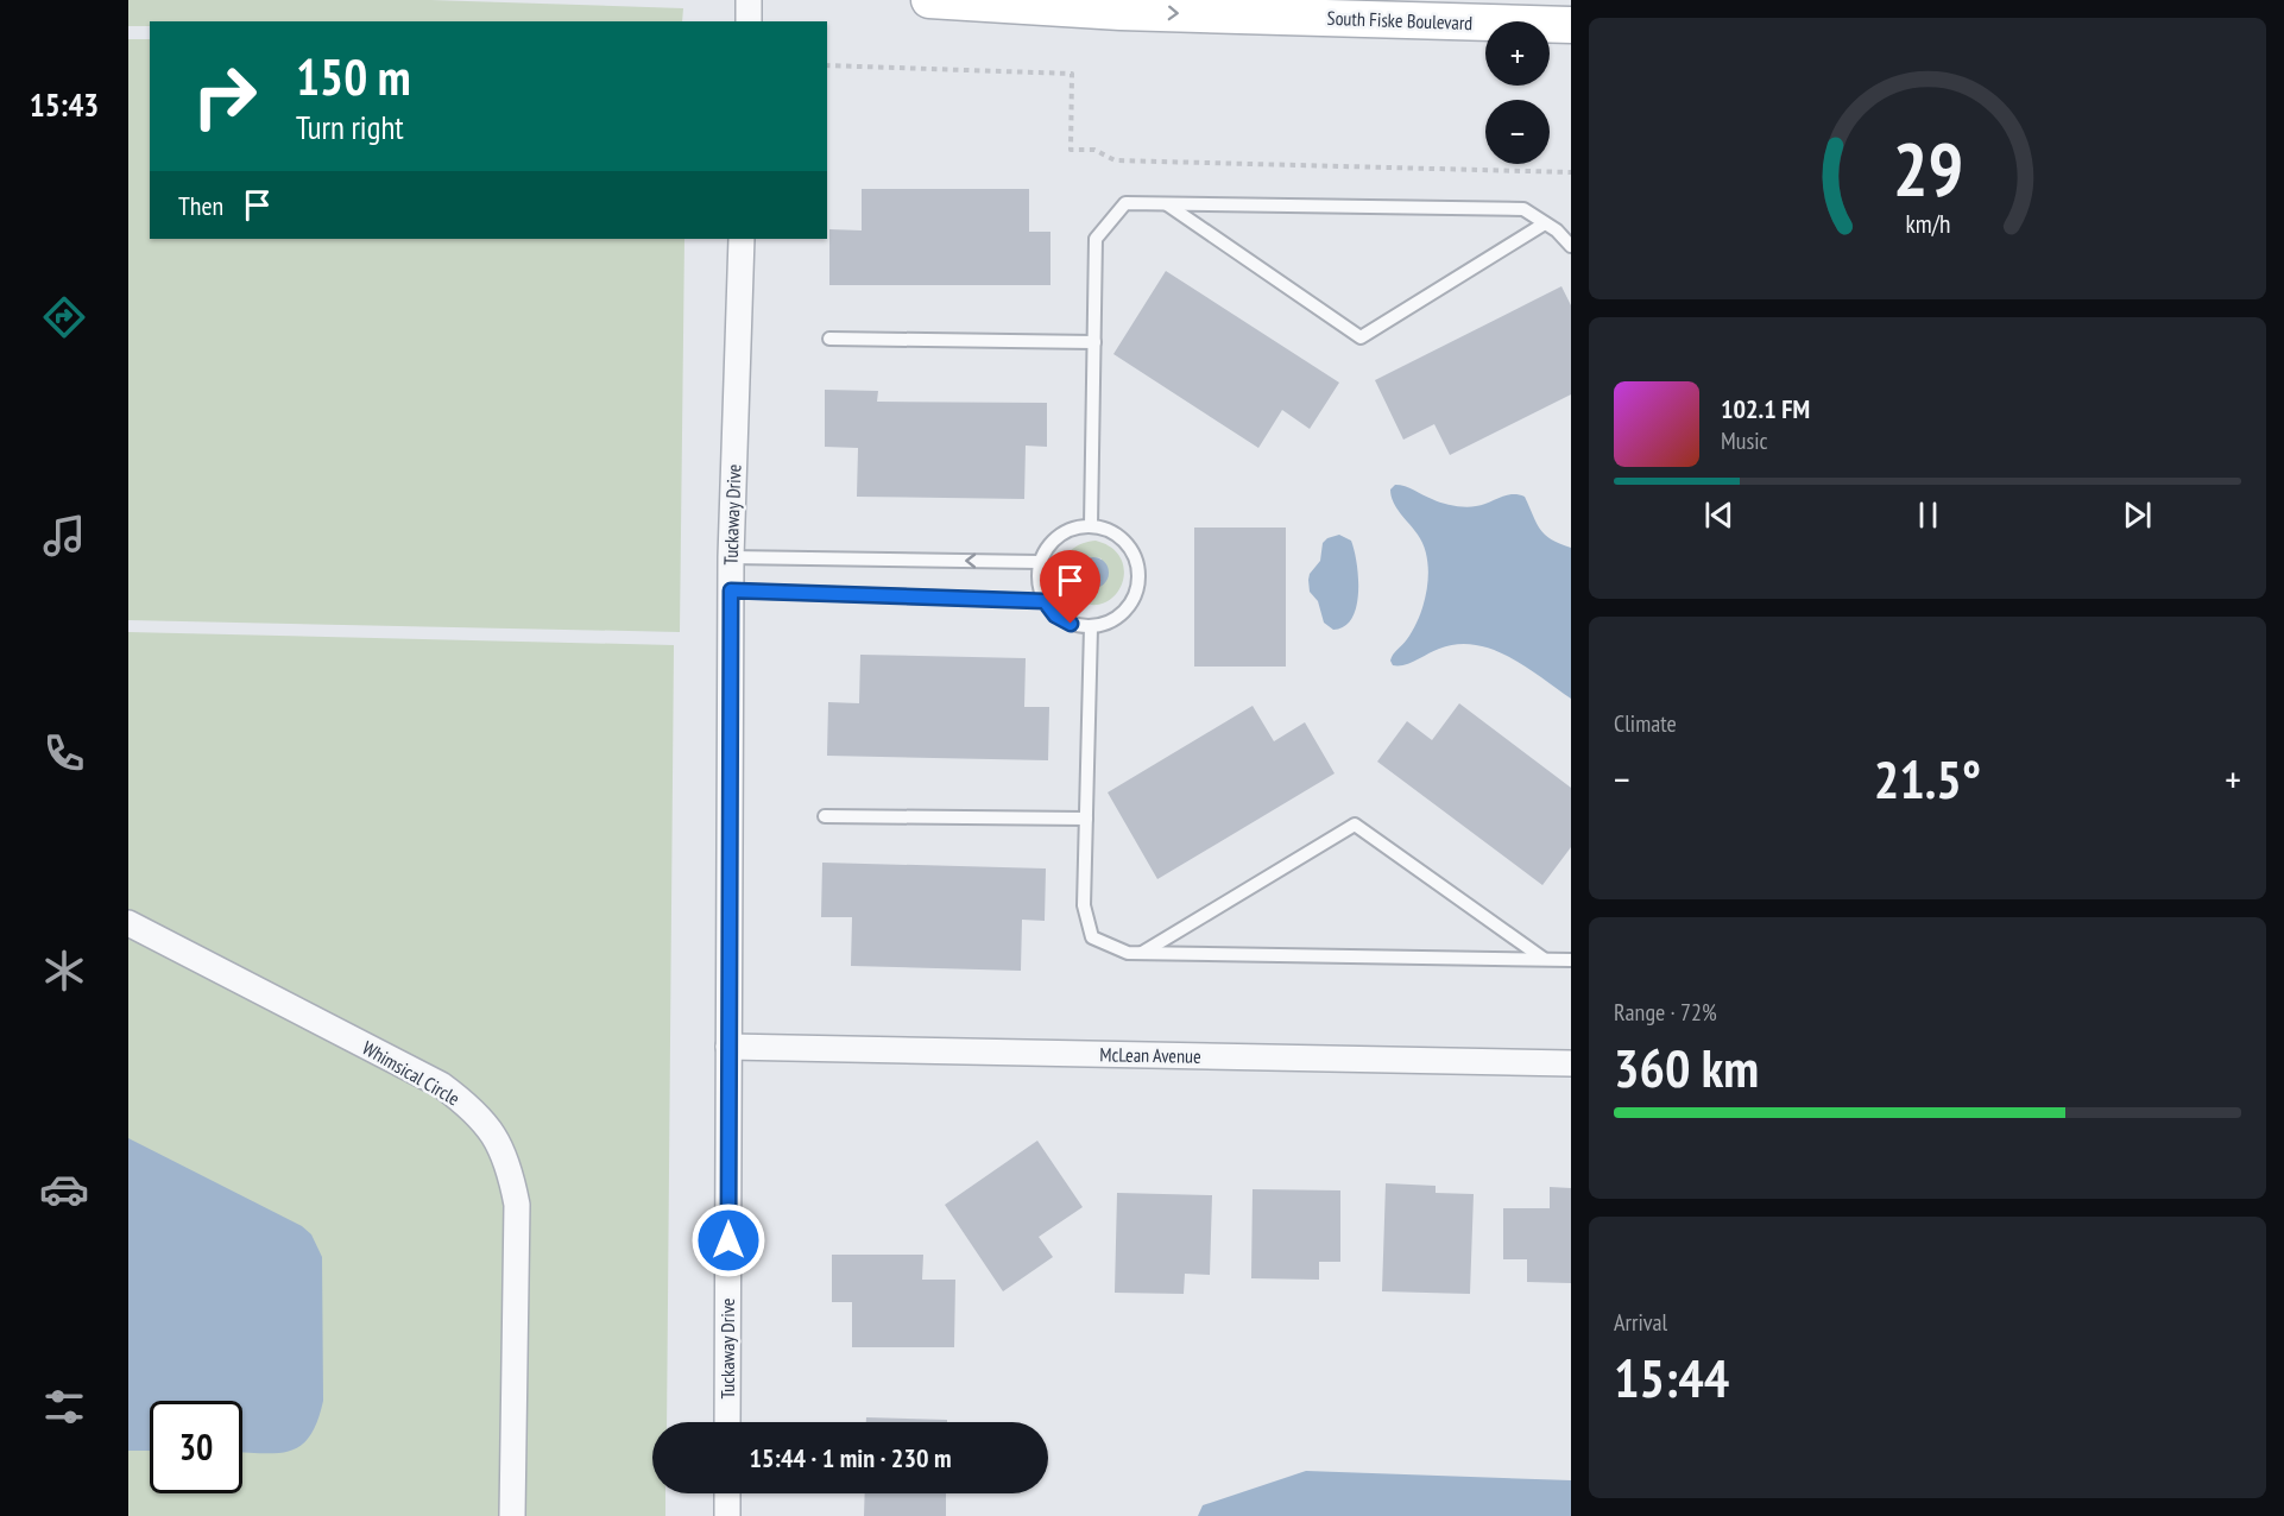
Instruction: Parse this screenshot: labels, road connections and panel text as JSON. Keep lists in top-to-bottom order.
{
  "streets": {
    "main road": ["South Fiske Boulevard"],
    "street": ["Tuckaway Drive", "McLean Avenue", "Whimsical Circle"]
  },
  "crossings": [
    ["Tuckaway Drive", "McLean Avenue"]
  ],
  "one_way": ["South Fiske Boulevard"],
  "page": {
    "tabs": "15:43",
    "map_buttons": ["+", "−"],
    "turn": ["150 m", "Turn right"],
    "then": "Then",
    "song": ["102.1 FM", "Music"],
    "tile": [
      "Climate",
      ["Range · 72%", "360 km"],
      ["Arrival", "15:44"]
    ],
    "heat": ["−", "21.5°", "+"],
    "limit": "30",
    "trip": "15:44 · 1 min · 230 m",
    "gauge": ["29", "km/h"]
  }
}
